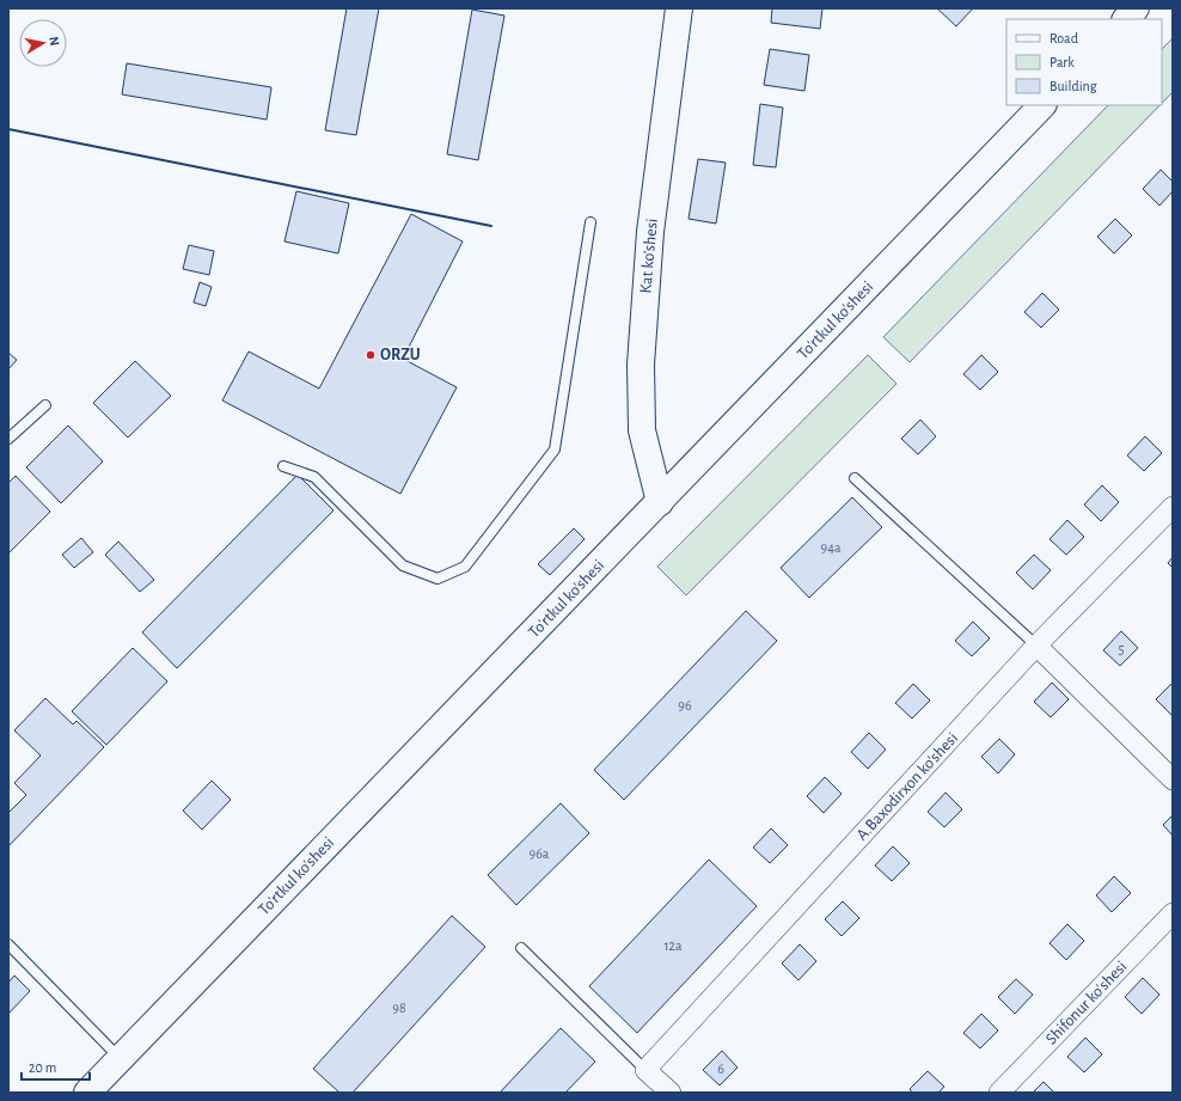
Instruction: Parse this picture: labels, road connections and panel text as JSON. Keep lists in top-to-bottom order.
{
  "streets": {
    "main road": ["Kat ko'shesi", "To'rtkul ko'shesi"],
    "street": ["A.Baxodirxon ko'shesi", "Shifonur ko'shesi"]
  },
  "crossings": [
    ["Kat ko'shesi", "To'rtkul ko'shesi"]
  ],
  "places": ["ORZU"],
  "house_numbers": [
    "94a",
    "5",
    "96",
    "96a",
    "12a",
    "98",
    "6"
  ],
  "legend": ["Road", "Park", "Building"],
  "scale_bar": "20 m",
  "north": "right"
}
